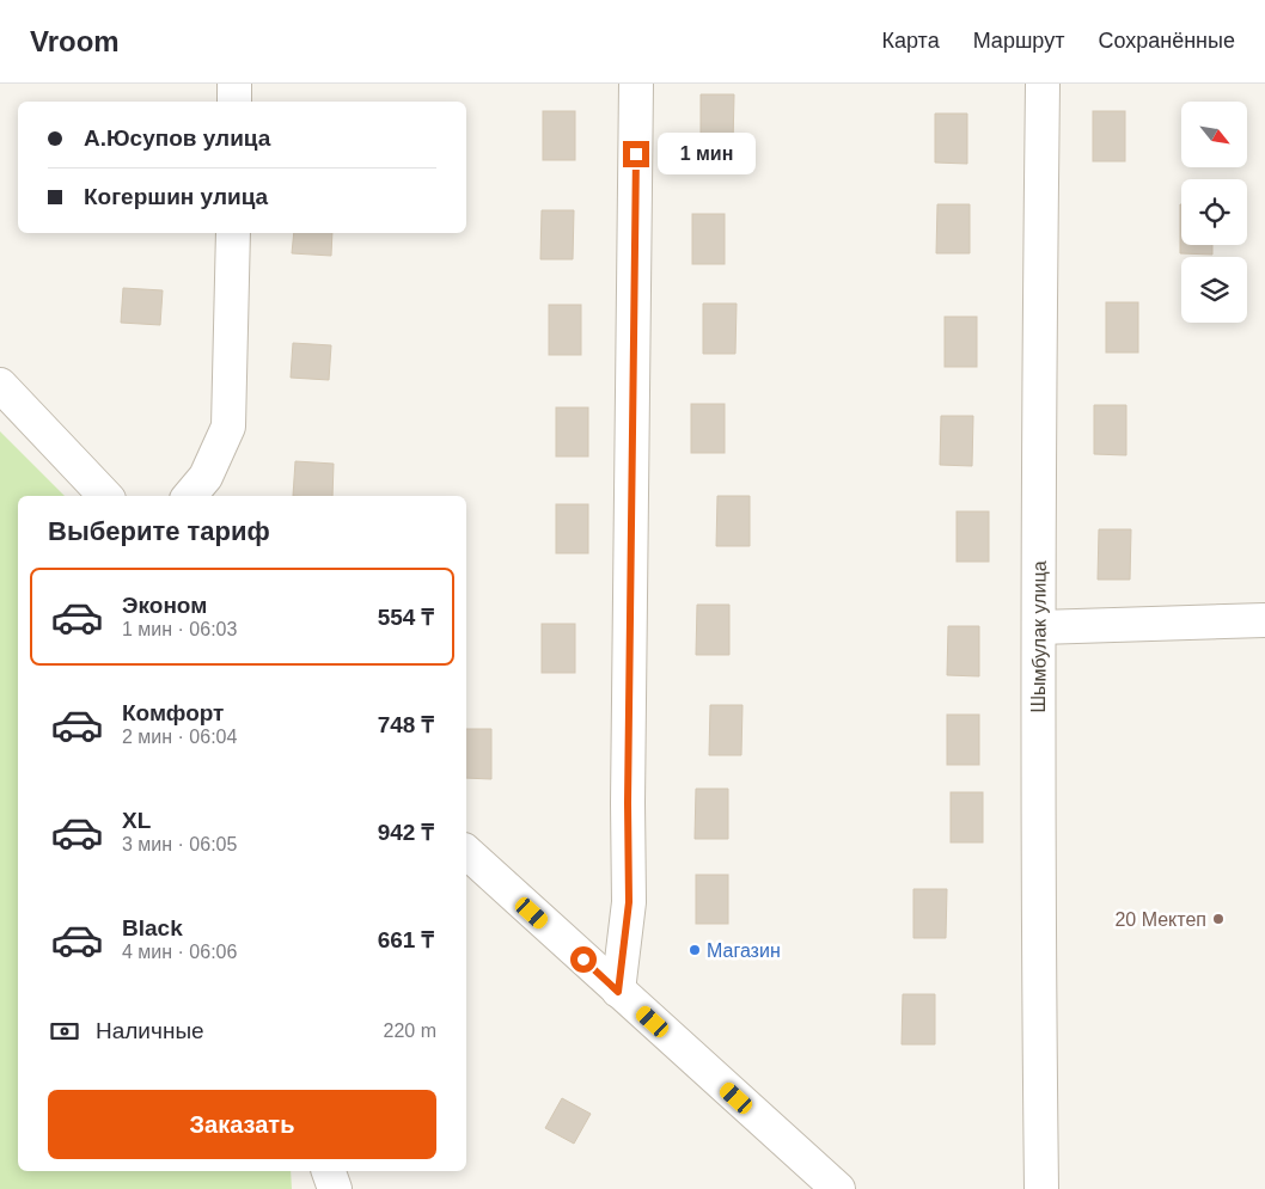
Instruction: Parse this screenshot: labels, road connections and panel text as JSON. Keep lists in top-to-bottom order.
{
  "streets": {
    "street": ["Шымбулак улица"]
  },
  "places": ["20 Мектеп", "Магазин"],
  "north": "bottom right",
  "page": {
    "header": "Vroom",
    "nav": ["Карта", "Маршрут", "Сохранённые"],
    "banner": ["А.Юсупов улица", "Когершин улица"],
    "bubble": "1 мин",
    "heading": "Выберите тариф",
    "list": [
      {
        "name": "Эконом",
        "note": "1 мин · 06:03",
        "value": "554 ₸"
      },
      {
        "name": "Комфорт",
        "note": "2 мин · 06:04",
        "value": "748 ₸"
      },
      {
        "name": "XL",
        "note": "3 мин · 06:05",
        "value": "942 ₸"
      },
      {
        "name": "Black",
        "note": "4 мин · 06:06",
        "value": "661 ₸"
      }
    ],
    "pay": ["Наличные", "220 m"],
    "buttons": "Заказать"
  }
}
